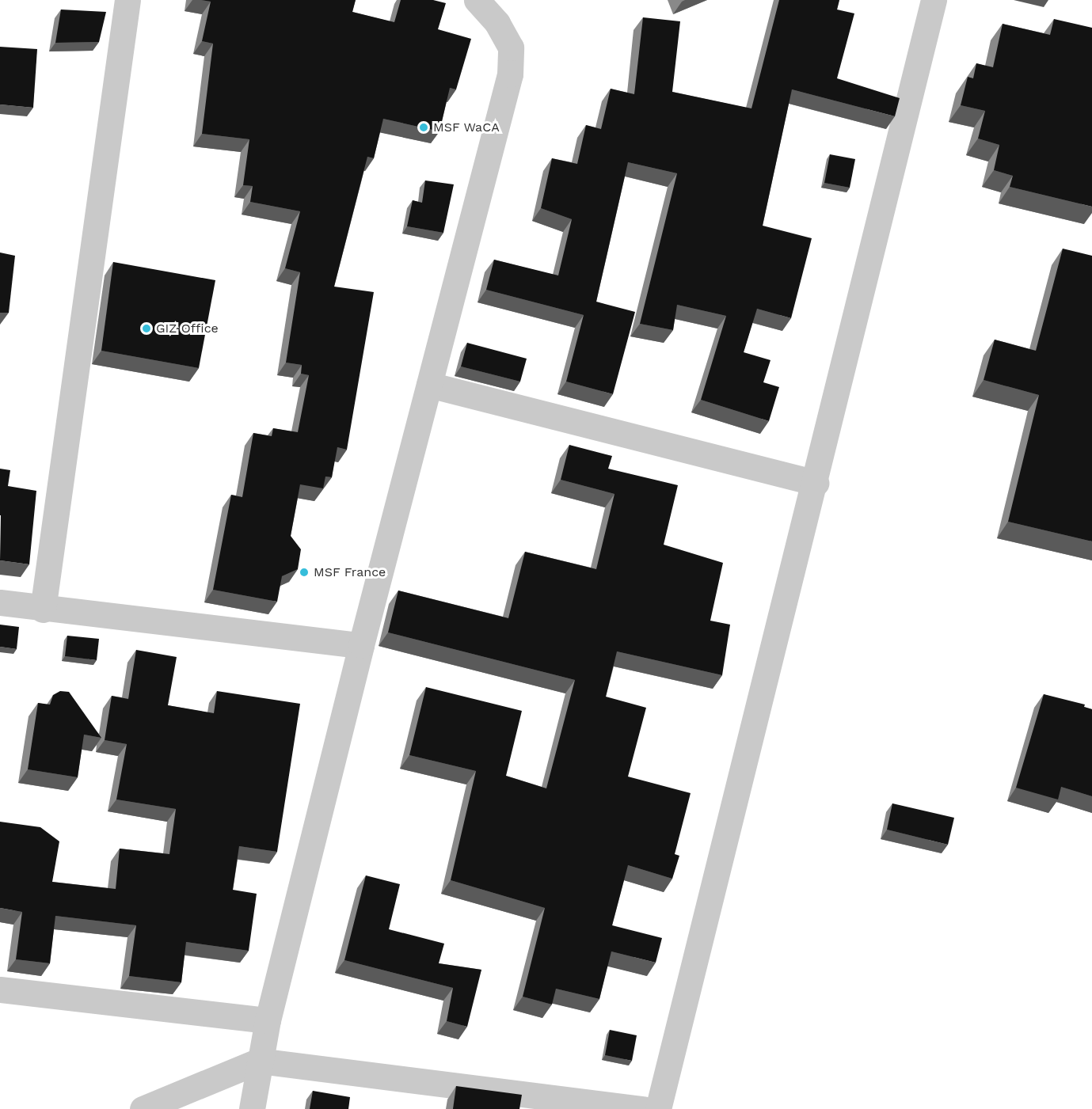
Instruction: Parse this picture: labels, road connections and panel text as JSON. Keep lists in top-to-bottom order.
{
  "places": ["MSF WaCA", "GIZ Office", "MSF France"]
}
